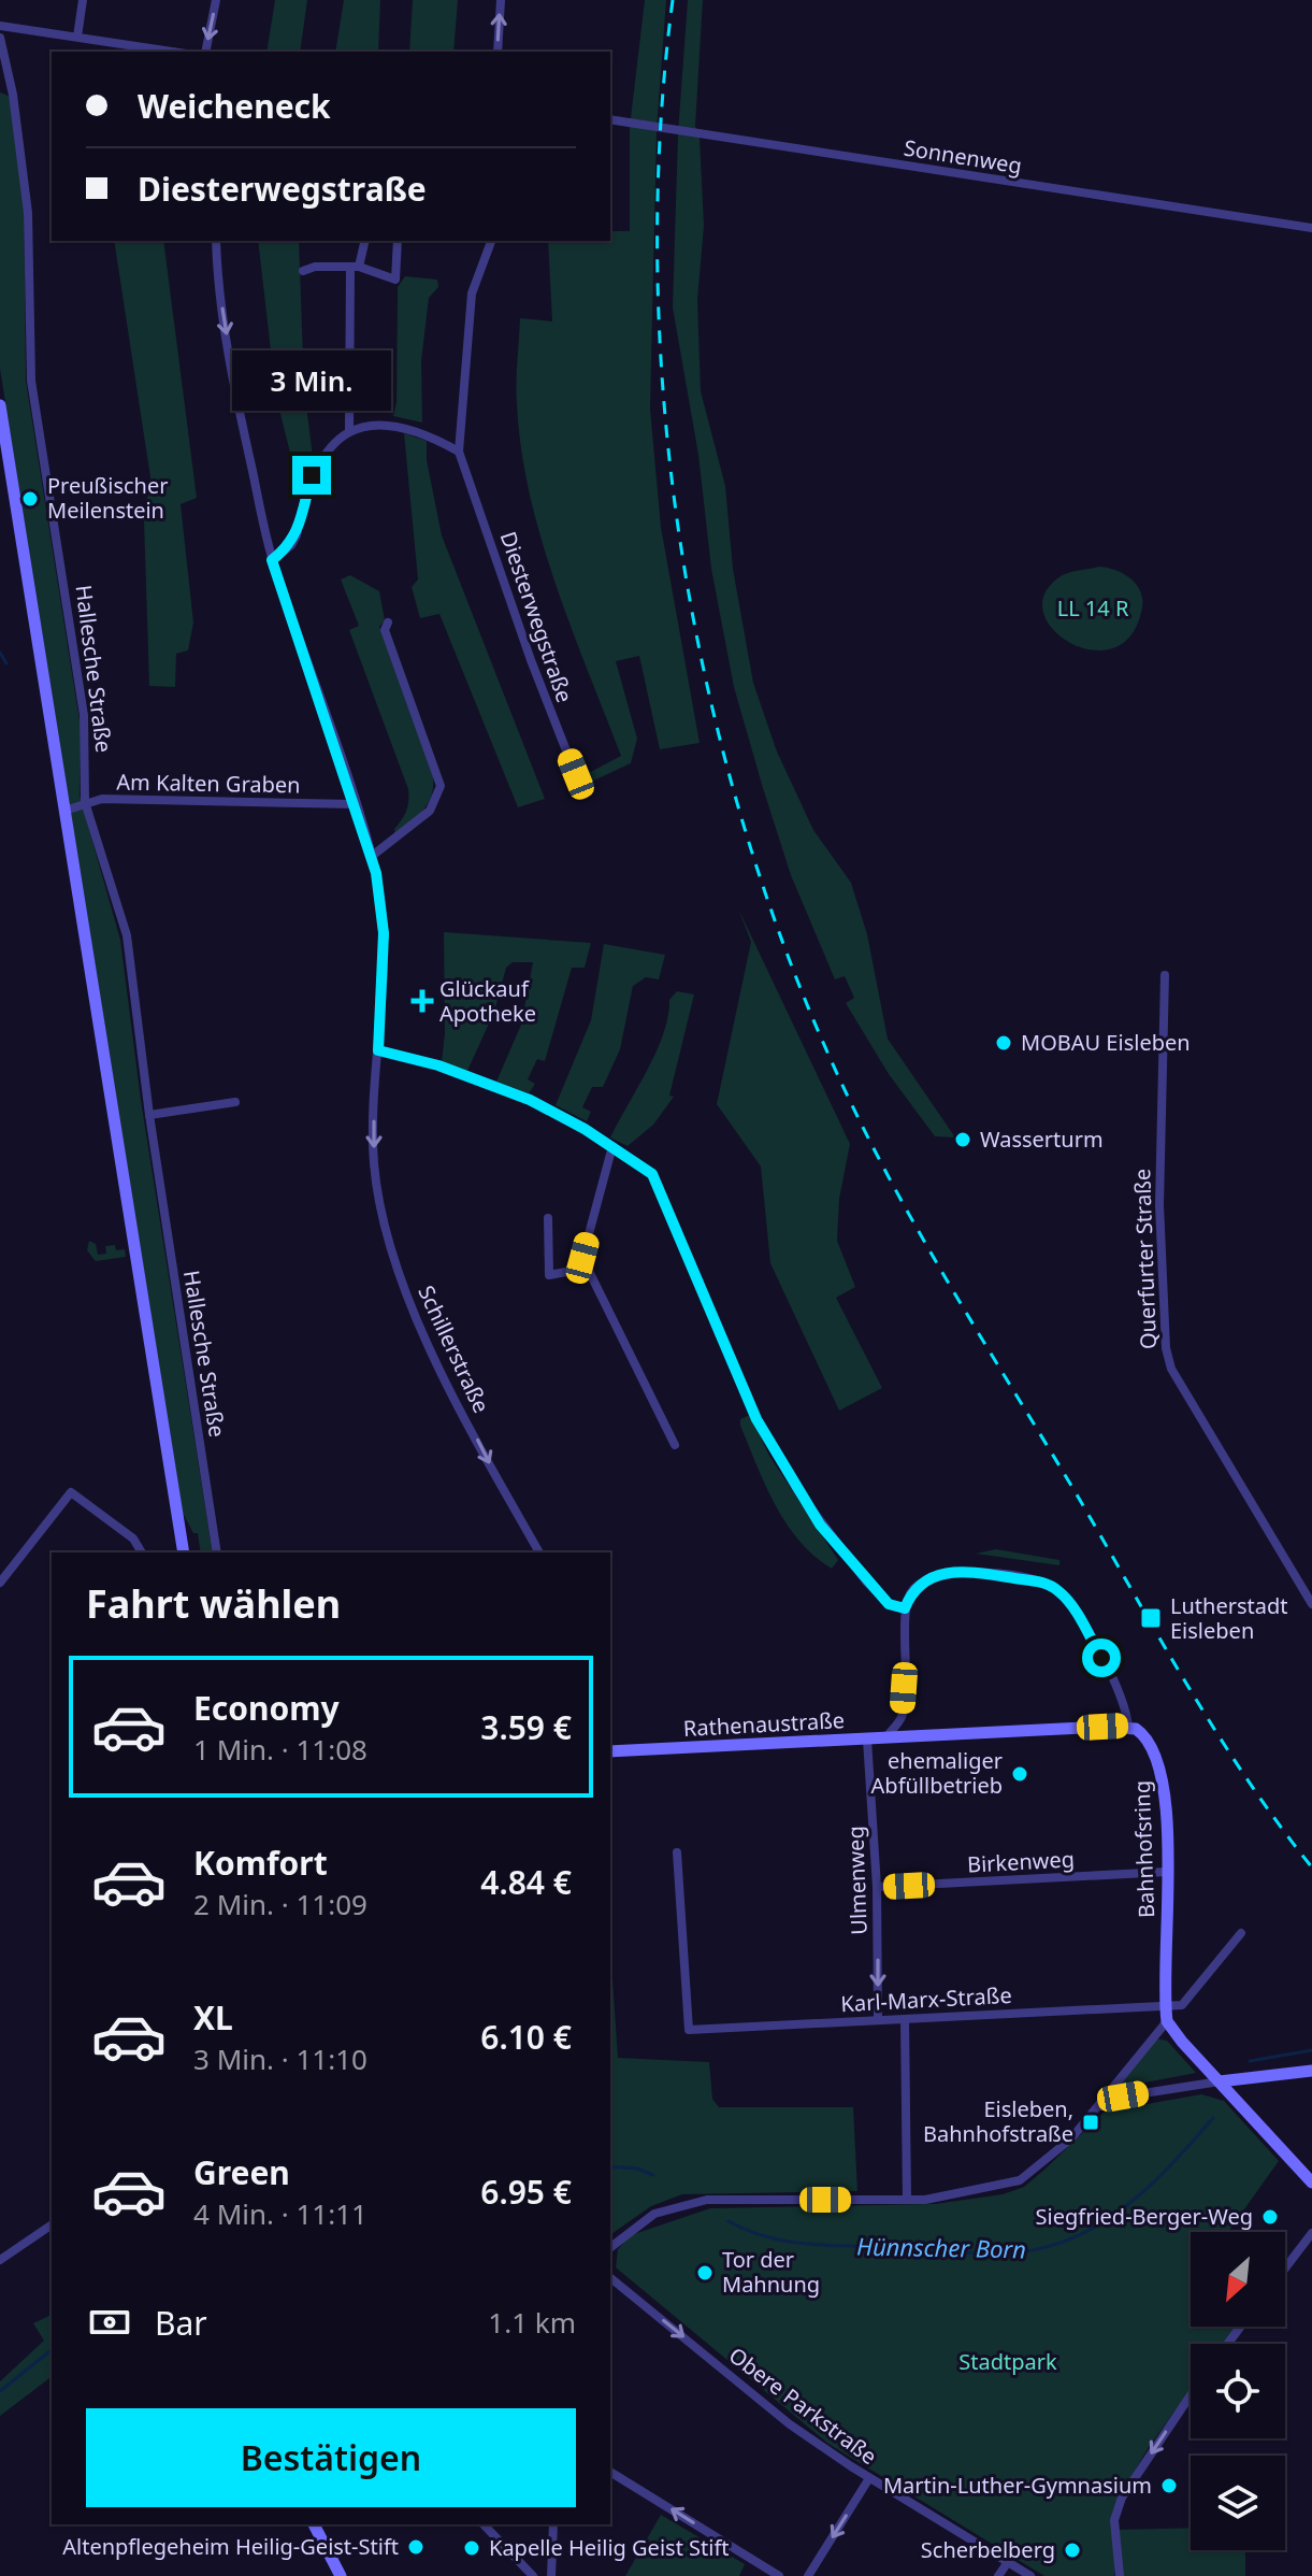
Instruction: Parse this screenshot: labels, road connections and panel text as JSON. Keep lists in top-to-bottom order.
{
  "streets": {
    "main road": ["Rathenaustraße", "Bahnhofsring"],
    "street": [
      "Sonnenweg",
      "Diesterwegstraße",
      "Hallesche Straße",
      "Am Kalten Graben",
      "Querfurter Straße",
      "Schillerstraße",
      "Birkenweg",
      "Ulmenweg",
      "Karl-Marx-Straße",
      "Obere Parkstraße"
    ]
  },
  "crossings": [
    ["Hallesche Straße", "Am Kalten Graben"],
    ["Am Kalten Graben", "Schillerstraße"],
    ["Rathenaustraße", "Bahnhofsring"],
    ["Rathenaustraße", "Ulmenweg"],
    ["Bahnhofsring", "Birkenweg"],
    ["Bahnhofsring", "Karl-Marx-Straße"],
    ["Birkenweg", "Ulmenweg"],
    ["Ulmenweg", "Karl-Marx-Straße"]
  ],
  "one_way": ["Schillerstraße", "Ulmenweg", "Obere Parkstraße"],
  "water": ["Hünnscher Born"],
  "parks": ["LL 14 R", "Stadtpark"],
  "places": {
    "other": [
      "Preußischer Meilenstein",
      "MOBAU Eisleben",
      "Wasserturm",
      "ehemaliger Abfüllbetrieb",
      "Siegfried-Berger-Weg",
      "Tor der Mahnung",
      "Martin-Luther-Gymnasium",
      "Altenpflegeheim Heilig-Geist-Stift",
      "Kapelle Heilig Geist Stift",
      "Scherbelberg"
    ],
    "health": ["Glückauf Apotheke"],
    "transit": ["Lutherstadt Eisleben", "Eisleben, Bahnhofstraße"]
  },
  "north": "bottom left",
  "page": {
    "banner": ["Weicheneck", "Diesterwegstraße"],
    "bubble": "3 Min.",
    "heading": "Fahrt wählen",
    "list": [
      {
        "name": "Economy",
        "note": "1 Min. · 11:08",
        "value": "3.59 €"
      },
      {
        "name": "Komfort",
        "note": "2 Min. · 11:09",
        "value": "4.84 €"
      },
      {
        "name": "XL",
        "note": "3 Min. · 11:10",
        "value": "6.10 €"
      },
      {
        "name": "Green",
        "note": "4 Min. · 11:11",
        "value": "6.95 €"
      }
    ],
    "pay": ["Bar", "1.1 km"],
    "buttons": "Bestätigen"
  }
}
